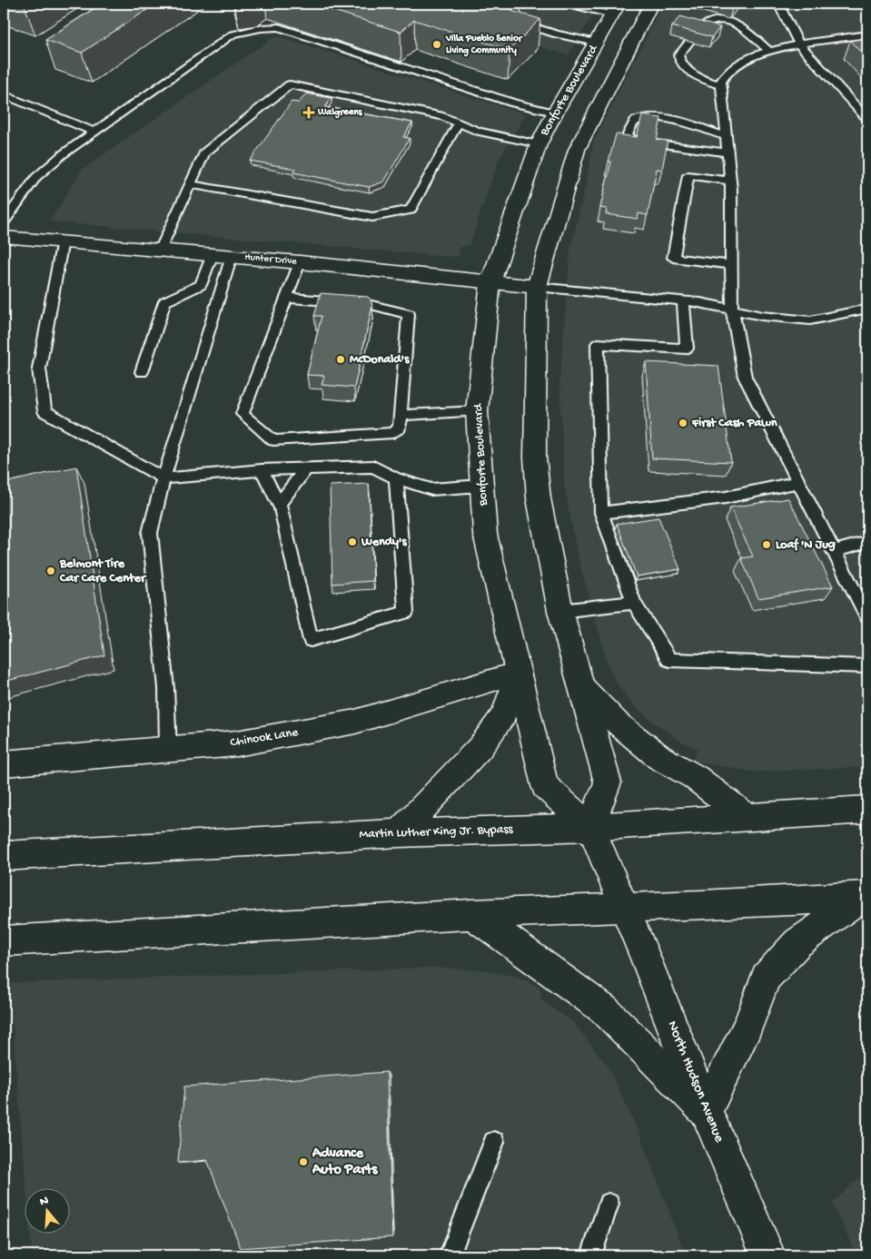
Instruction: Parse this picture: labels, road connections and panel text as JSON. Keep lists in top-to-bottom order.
{
  "streets": {
    "main road": [
      "Bonforte Boulevard",
      "Hunter Drive",
      "Chinook Lane",
      "Martin Luther King Jr. Bypass",
      "North Hudson Avenue"
    ]
  },
  "crossings": [
    ["Bonforte Boulevard", "Hunter Drive"],
    ["Bonforte Boulevard", "Chinook Lane"],
    ["Bonforte Boulevard", "Martin Luther King Jr. Bypass"],
    ["Bonforte Boulevard", "North Hudson Avenue"]
  ],
  "places": {
    "other": [
      "Villa Pueblo Senior Living Community",
      "McDonald's",
      "First Cash Pawn",
      "Wendy's",
      "Loaf 'N Jug",
      "Belmont Tire Car Care Center",
      "Advance Auto Parts"
    ],
    "health": ["Walgreens"]
  },
  "north": "top"
}
